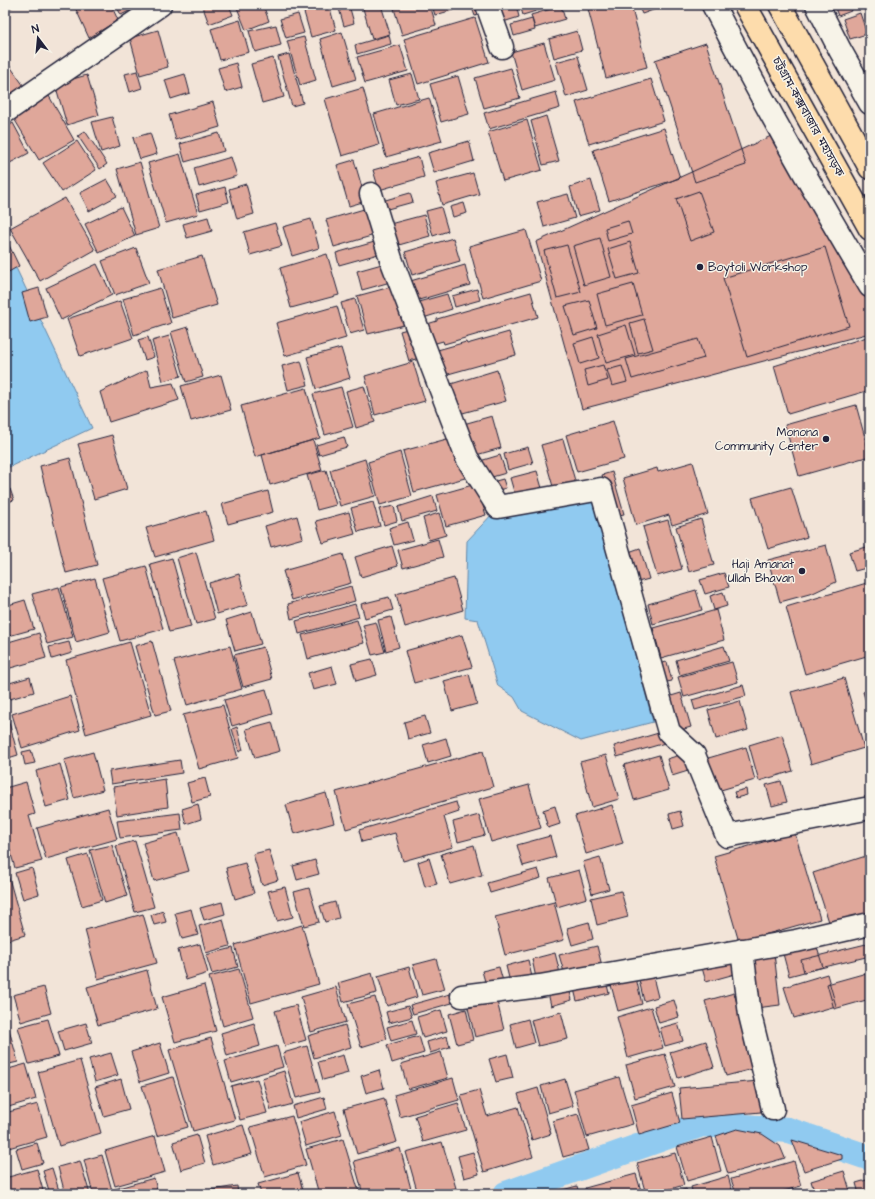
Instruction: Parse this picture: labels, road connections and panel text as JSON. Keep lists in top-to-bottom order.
{
  "streets": {
    "highway": ["চট্টগ্রাম-কক্সবাজার মহাসড়ক"]
  },
  "places": ["Boytoli Workshop", "Monona Community Center", "Haji Amanat Ullah Bhavan"],
  "north": "top"
}
